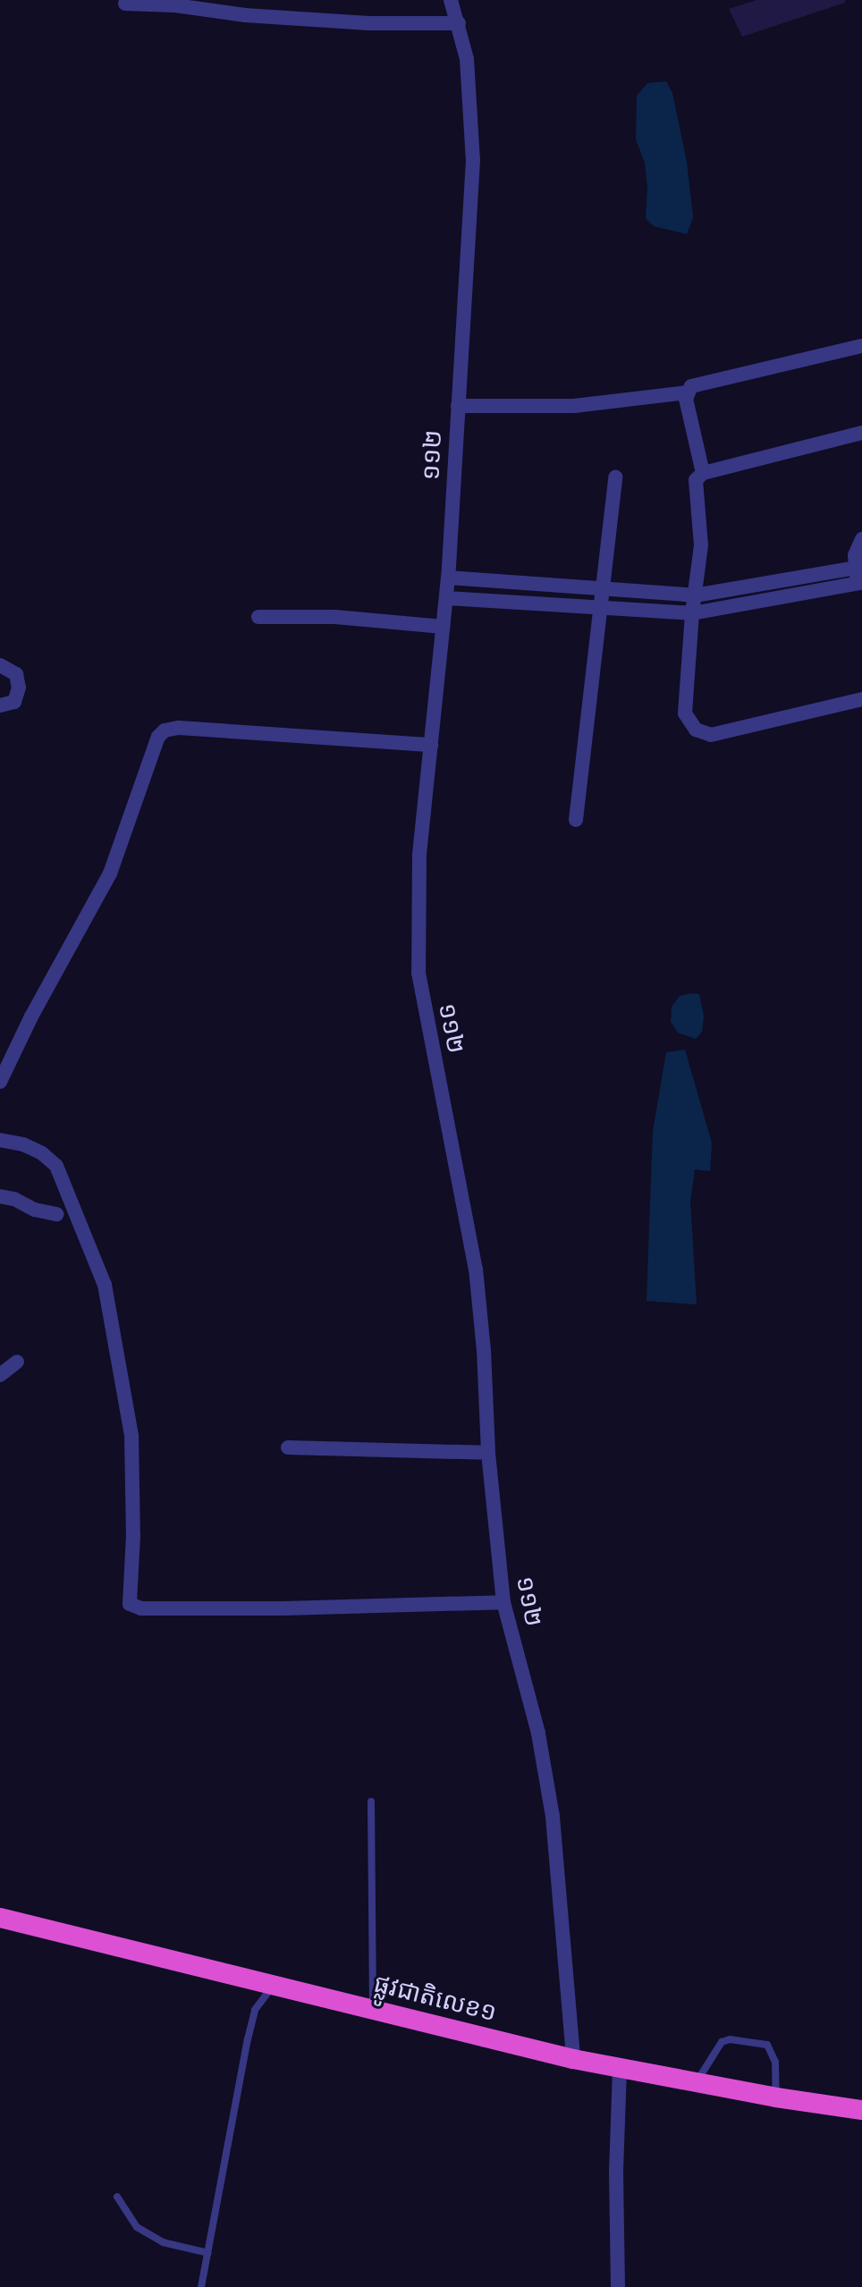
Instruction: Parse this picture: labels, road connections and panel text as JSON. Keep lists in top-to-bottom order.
{
  "streets": {
    "highway": ["ផ្លូវជាតិលេខ១"],
    "street": ["១១២"]
  },
  "crossings": [
    ["១១២", "ផ្លូវជាតិលេខ១"]
  ]
}
